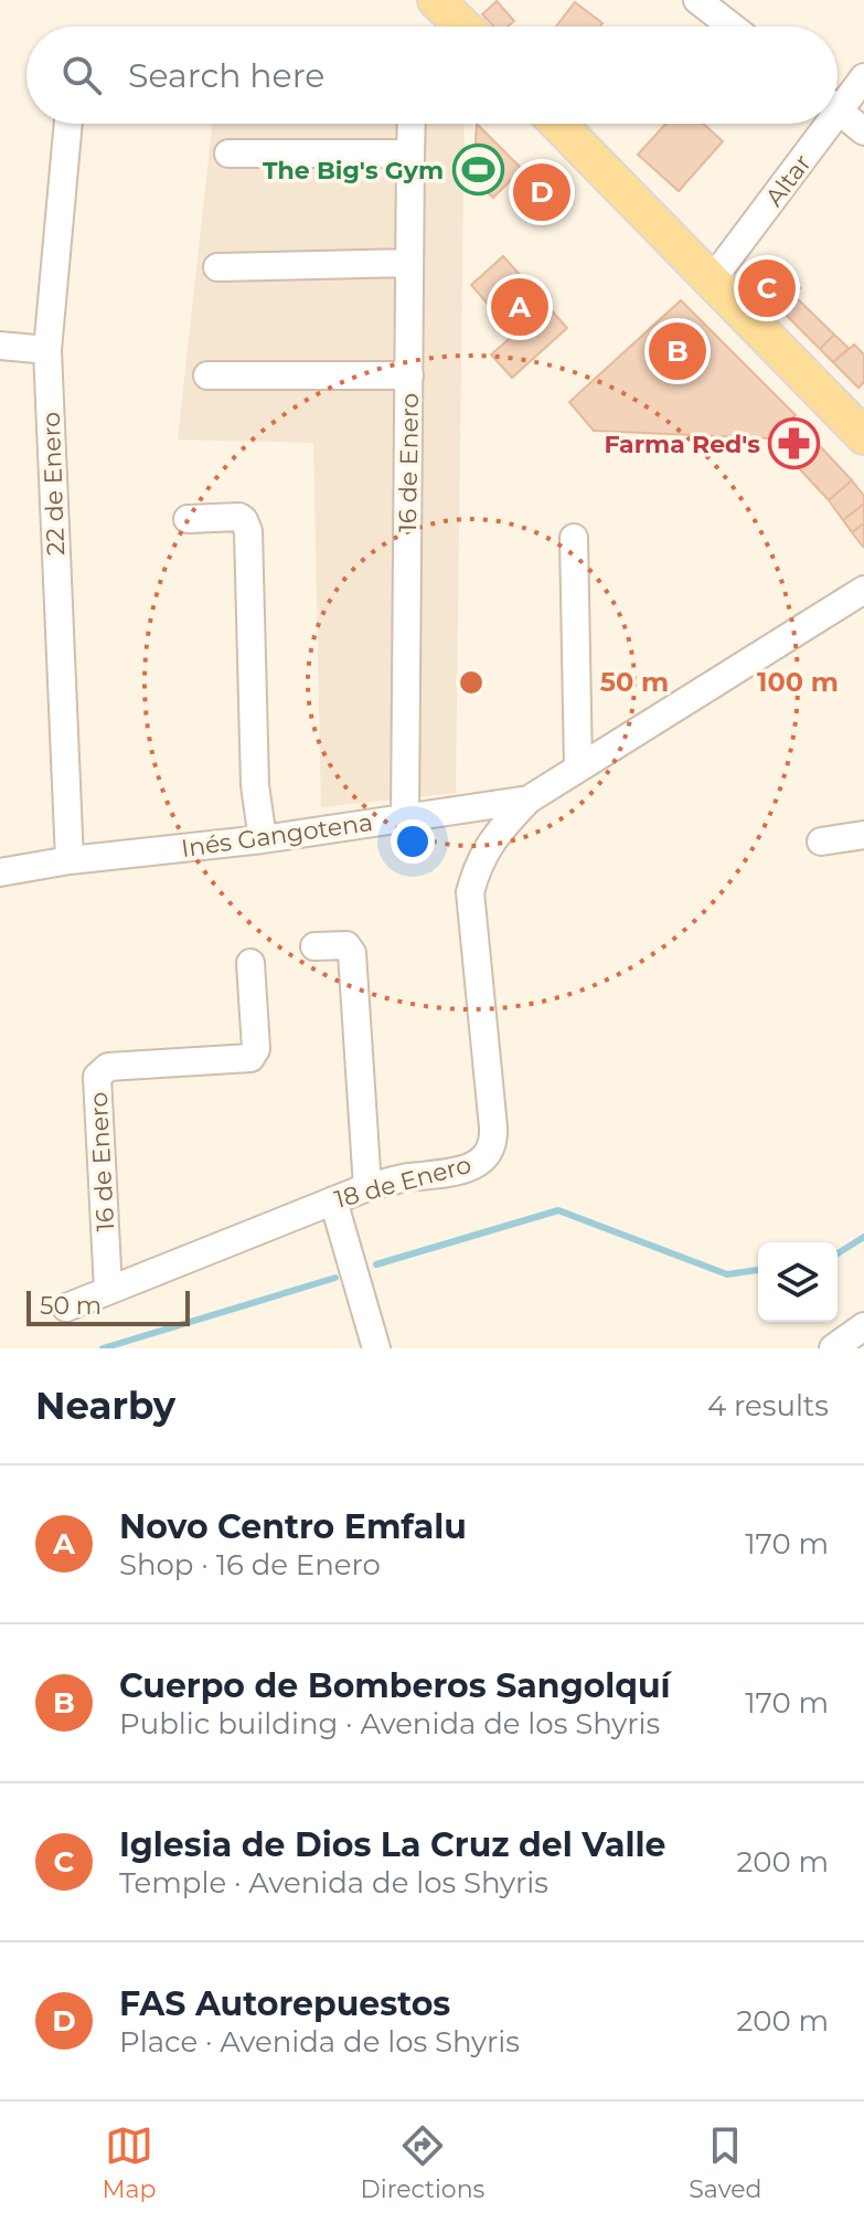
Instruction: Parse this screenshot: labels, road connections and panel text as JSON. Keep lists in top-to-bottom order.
{
  "streets": {
    "street": [
      "Altar",
      "16 de Enero",
      "22 de Enero",
      "Inés Gangotena",
      "18 de Enero"
    ]
  },
  "crossings": [
    ["16 de Enero", "Inés Gangotena"],
    ["16 de Enero", "18 de Enero"],
    ["22 de Enero", "Inés Gangotena"],
    ["Inés Gangotena", "18 de Enero"]
  ],
  "places": {
    "sports": ["The Big's Gym"],
    "pharmacy": ["Farma Red's"]
  },
  "scale_bar": "50 m",
  "page": {
    "search": "Search here",
    "pins": [
      "D",
      "C",
      "A",
      "B"
    ],
    "scale": "50 m",
    "heading": ["Nearby", "4 results"],
    "list": [
      {
        "mark": "A",
        "name": "Novo Centro Emfalu",
        "note": "Shop · 16 de Enero",
        "value": "170 m"
      },
      {
        "mark": "B",
        "name": "Cuerpo de Bomberos Sangolquí",
        "note": "Public building · Avenida de los Shyris",
        "value": "170 m"
      },
      {
        "mark": "C",
        "name": "Iglesia de Dios La Cruz del Valle",
        "note": "Temple · Avenida de los Shyris",
        "value": "200 m"
      },
      {
        "mark": "D",
        "name": "FAS Autorepuestos",
        "note": "Place · Avenida de los Shyris",
        "value": "200 m"
      }
    ],
    "nav": ["Map", "Directions", "Saved"]
  },
  "rings": ["50 m", "100 m"]
}
